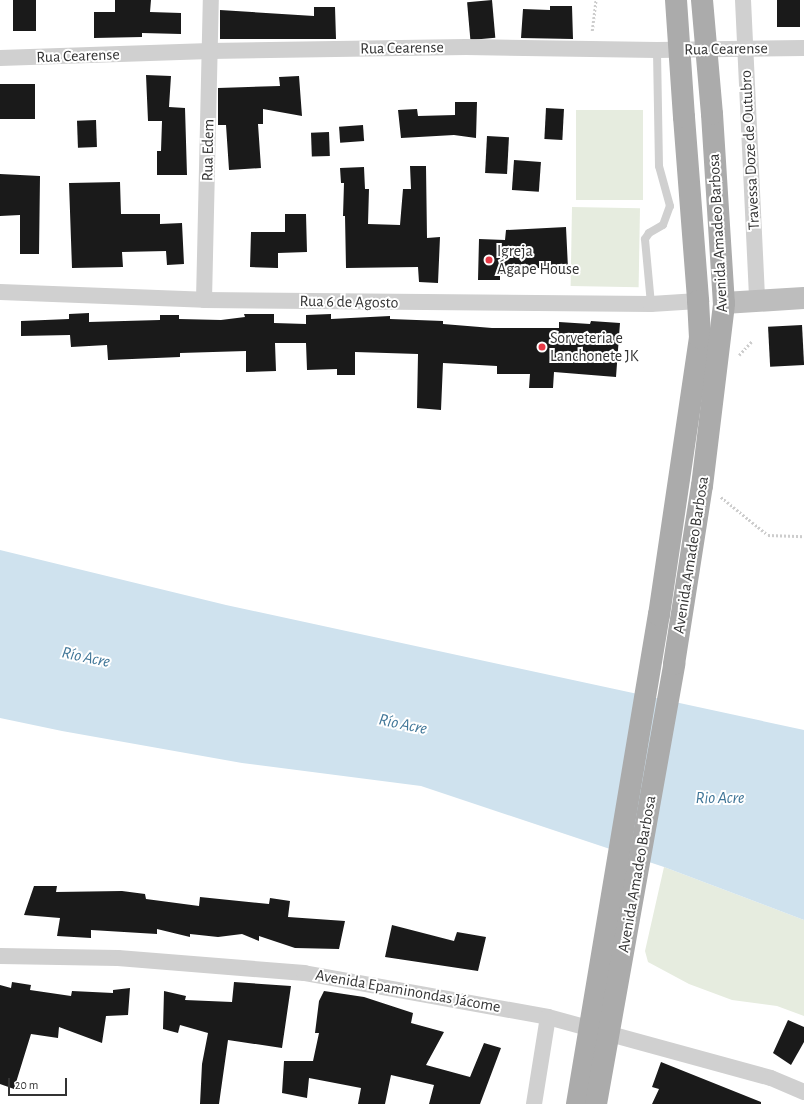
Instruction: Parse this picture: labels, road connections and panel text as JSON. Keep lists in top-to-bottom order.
{
  "streets": {
    "main road": ["Avenida Amadeo Barbosa"],
    "street": [
      "Rua Cearense",
      "Rua Edem",
      "Travessa Doze de Outubro",
      "Rua 6 de Agosto",
      "Avenida Epaminondas Jácome"
    ]
  },
  "crossings": [
    ["Rua Cearense", "Rua Edem"],
    ["Rua Cearense", "Travessa Doze de Outubro"],
    ["Rua Edem", "Rua 6 de Agosto"],
    ["Avenida Amadeo Barbosa", "Rua 6 de Agosto"]
  ],
  "water": ["Río Acre", "Rio Acre"],
  "places": ["Igreja Ágape House", "Sorveteria e Lanchonete JK"],
  "scale_bar": "20 m"
}
